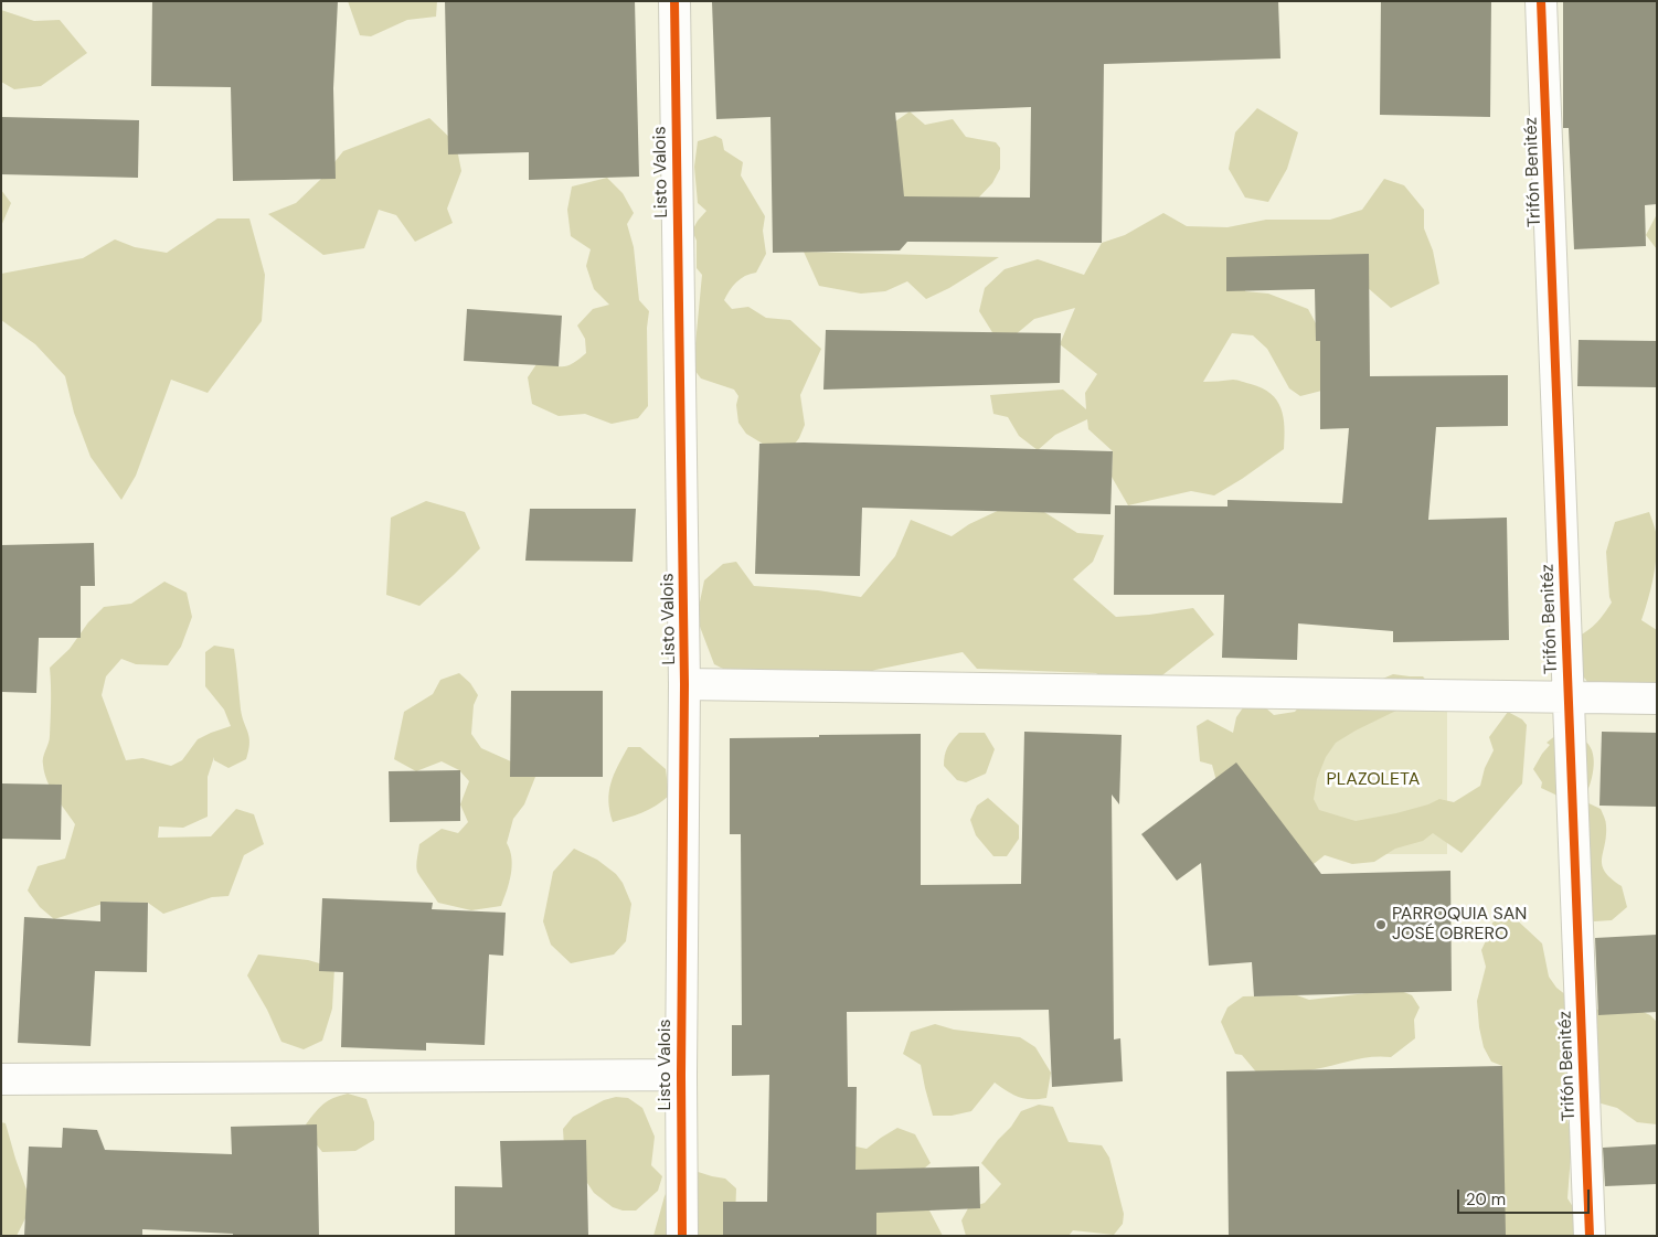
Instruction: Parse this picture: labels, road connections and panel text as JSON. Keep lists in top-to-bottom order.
{
  "streets": {
    "street": ["Listo Valois", "Trifón Benitéz"]
  },
  "parks": ["PLAZOLETA"],
  "places": ["PARROQUIA SAN JOSÉ OBRERO"],
  "scale_bar": "20 m"
}
